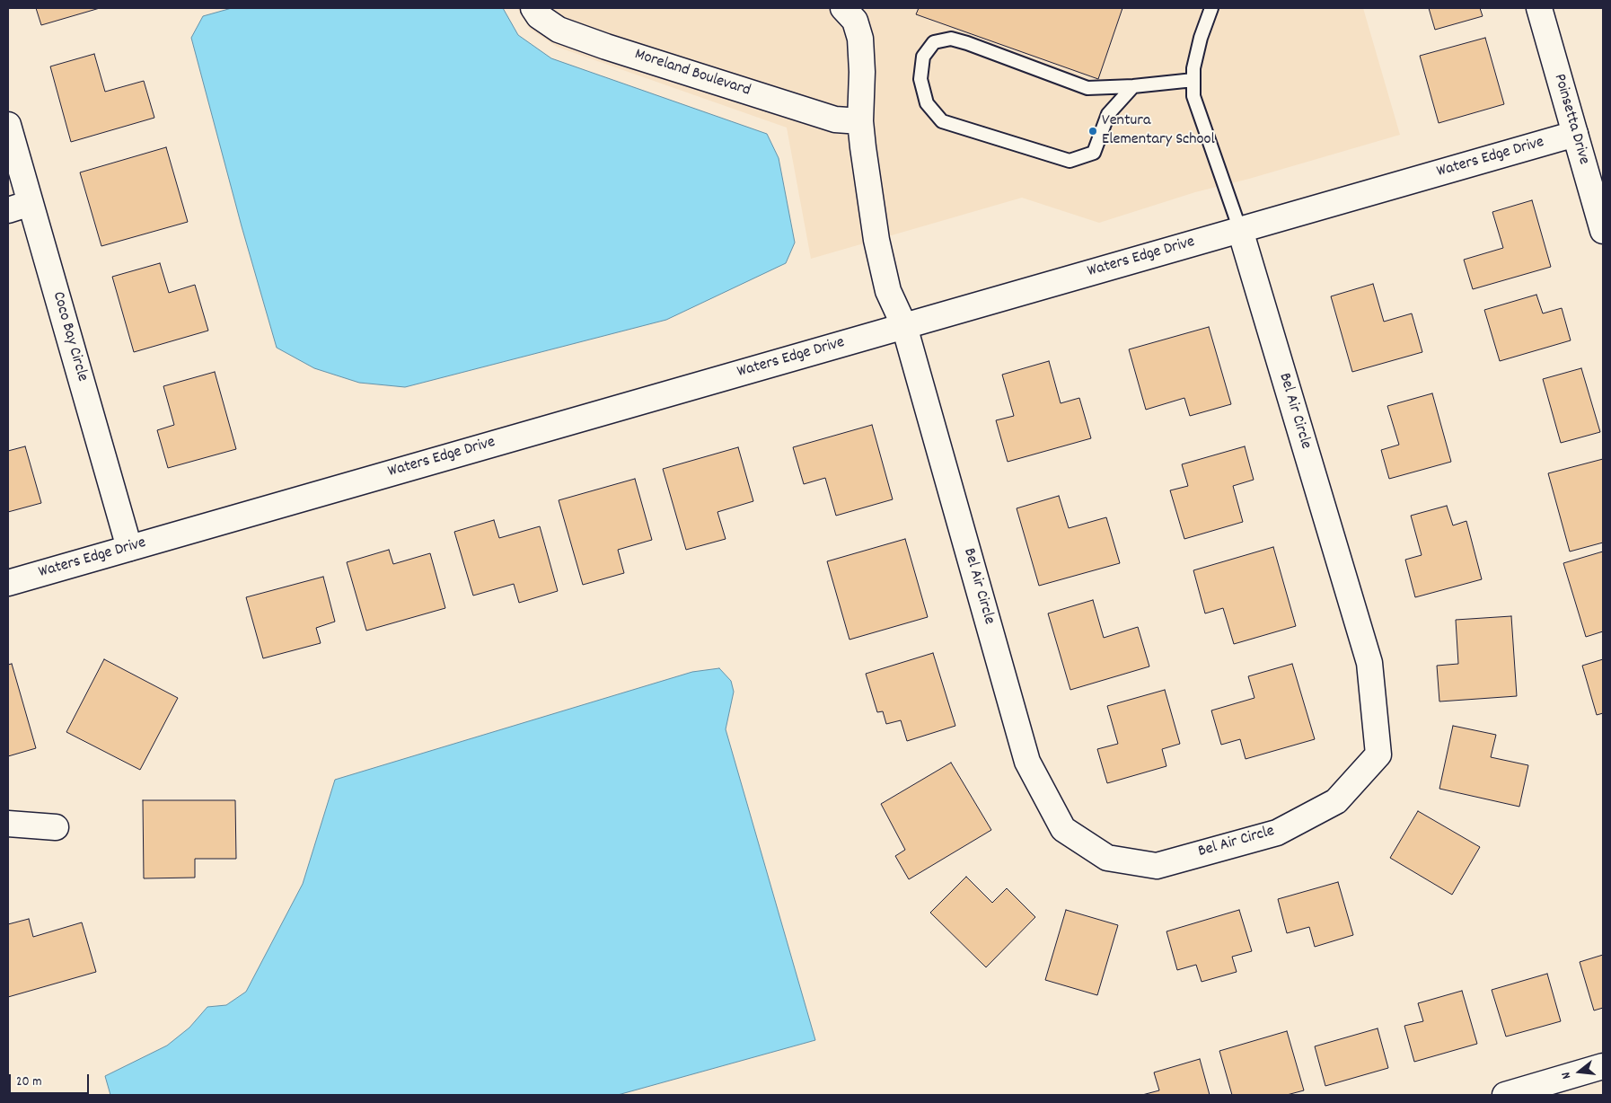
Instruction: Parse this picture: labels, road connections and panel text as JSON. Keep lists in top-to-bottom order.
{
  "streets": {
    "street": [
      "Moreland Boulevard",
      "Poinsetta Drive",
      "Waters Edge Drive",
      "Coco Bay Circle",
      "Bel Air Circle"
    ]
  },
  "crossings": [
    ["Poinsetta Drive", "Waters Edge Drive"],
    ["Waters Edge Drive", "Coco Bay Circle"],
    ["Waters Edge Drive", "Bel Air Circle"]
  ],
  "places": ["Ventura Elementary School"],
  "scale_bar": "20 m",
  "north": "left"
}
